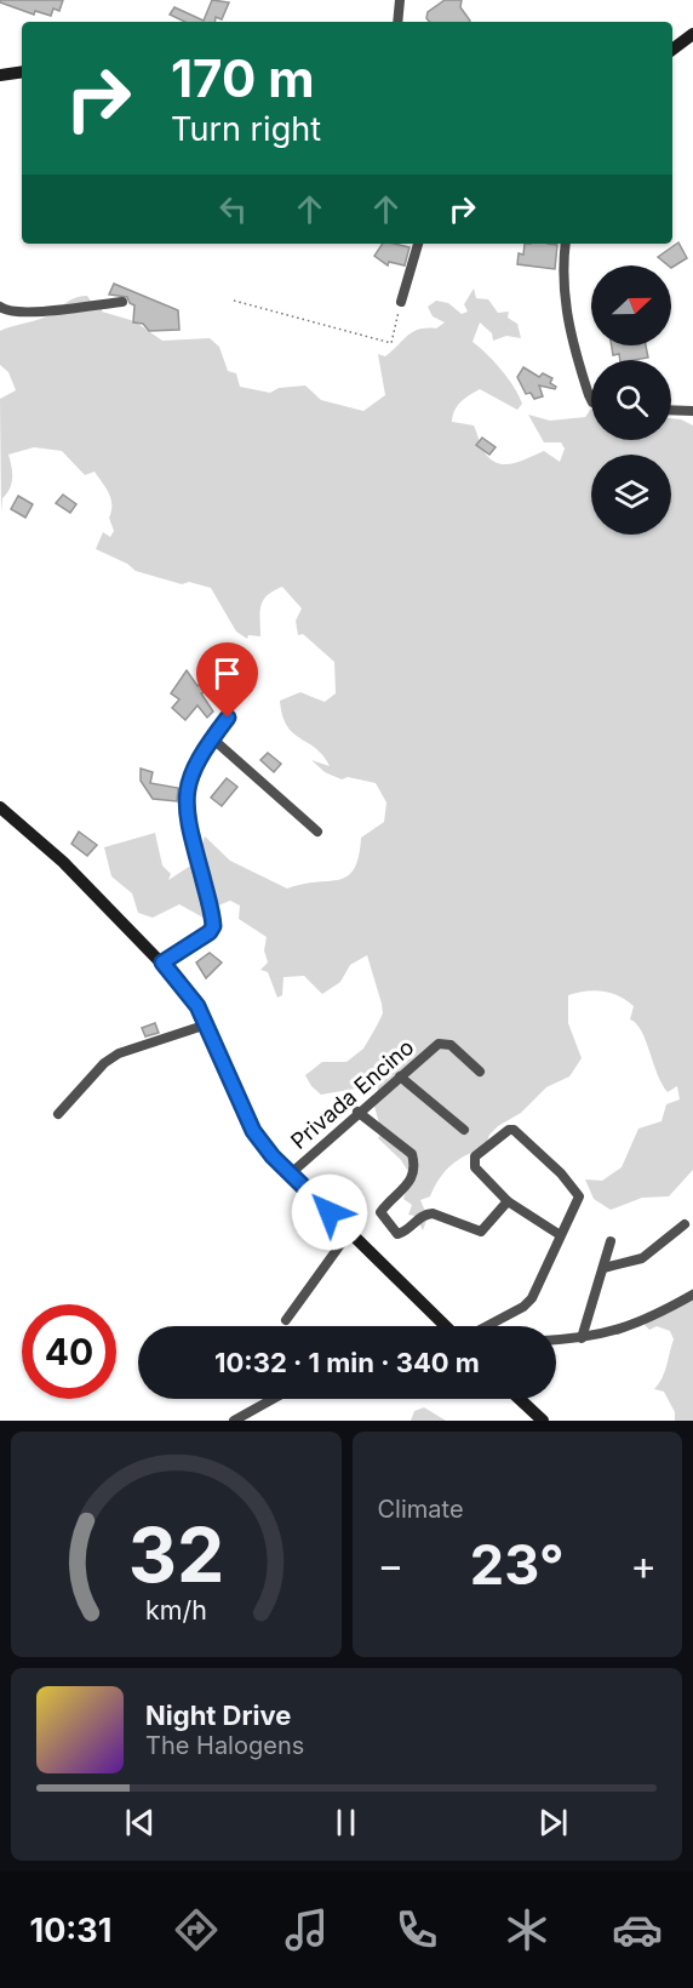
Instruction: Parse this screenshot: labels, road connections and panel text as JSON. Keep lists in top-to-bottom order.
{
  "streets": {
    "street": ["Privada Encino"]
  },
  "north": "right",
  "page": {
    "turn": ["170 m", "Turn right"],
    "limit": "40",
    "trip": "10:32 · 1 min · 340 m",
    "tile": "Climate",
    "heat": ["−", "23°", "+"],
    "song": ["Night Drive", "The Halogens"],
    "tabs": "10:31",
    "gauge": ["32", "km/h"]
  }
}
